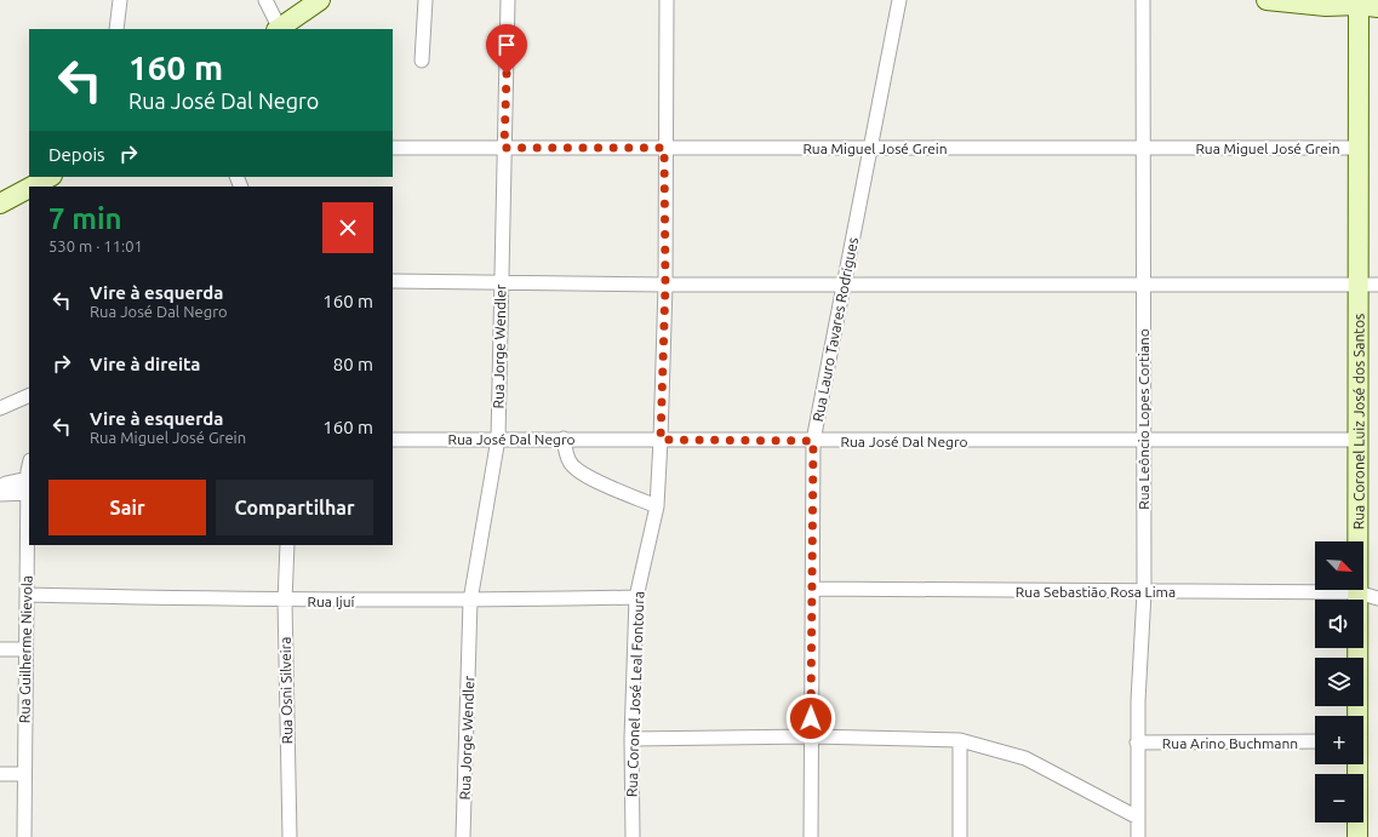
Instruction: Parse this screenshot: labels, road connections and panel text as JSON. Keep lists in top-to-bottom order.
{
  "streets": {
    "main road": ["Rua Coronel Luiz José dos Santos"],
    "street": [
      "Rua Miguel José Grein",
      "Rua Lauro Tavares Rodrigues",
      "Rua Jorge Wendler",
      "Rua Leôncio Lopes Cortiano",
      "Rua José Dal Negro",
      "Rua Sebastião Rosa Lima",
      "Rua Ijuí",
      "Rua Guilherme Nievola",
      "Rua Osni Silveira",
      "Rua Coronel José Leal Fontoura",
      "Rua Arino Buchmann"
    ]
  },
  "crossings": [
    ["Rua Miguel José Grein", "Rua Lauro Tavares Rodrigues"],
    ["Rua Miguel José Grein", "Rua Jorge Wendler"],
    ["Rua Miguel José Grein", "Rua Leôncio Lopes Cortiano"],
    ["Rua Miguel José Grein", "Rua Coronel Luiz José dos Santos"],
    ["Rua Miguel José Grein", "Rua Coronel José Leal Fontoura"],
    ["Rua Lauro Tavares Rodrigues", "Rua José Dal Negro"],
    ["Rua Lauro Tavares Rodrigues", "Rua Sebastião Rosa Lima"],
    ["Rua Jorge Wendler", "Rua José Dal Negro"],
    ["Rua Jorge Wendler", "Rua Ijuí"],
    ["Rua Leôncio Lopes Cortiano", "Rua José Dal Negro"],
    ["Rua Leôncio Lopes Cortiano", "Rua Sebastião Rosa Lima"],
    ["Rua Leôncio Lopes Cortiano", "Rua Arino Buchmann"],
    ["Rua Coronel Luiz José dos Santos", "Rua José Dal Negro"],
    ["Rua Coronel Luiz José dos Santos", "Rua Sebastião Rosa Lima"],
    ["Rua José Dal Negro", "Rua Coronel José Leal Fontoura"],
    ["Rua Ijuí", "Rua Guilherme Nievola"],
    ["Rua Ijuí", "Rua Osni Silveira"],
    ["Rua Ijuí", "Rua Coronel José Leal Fontoura"]
  ],
  "north": "bottom right",
  "page": {
    "turn": ["160 m", "Rua José Dal Negro"],
    "then": "Depois",
    "heading": ["7 min", "530 m · 11:01"],
    "list": [
      {
        "name": "Vire à esquerda",
        "note": "Rua José Dal Negro",
        "value": "160 m"
      },
      {
        "name": "Vire à direita",
        "value": "80 m"
      },
      {
        "name": "Vire à esquerda",
        "note": "Rua Miguel José Grein",
        "value": "160 m"
      }
    ],
    "buttons": ["Sair", "Compartilhar"],
    "map_buttons": ["+", "−"]
  }
}
